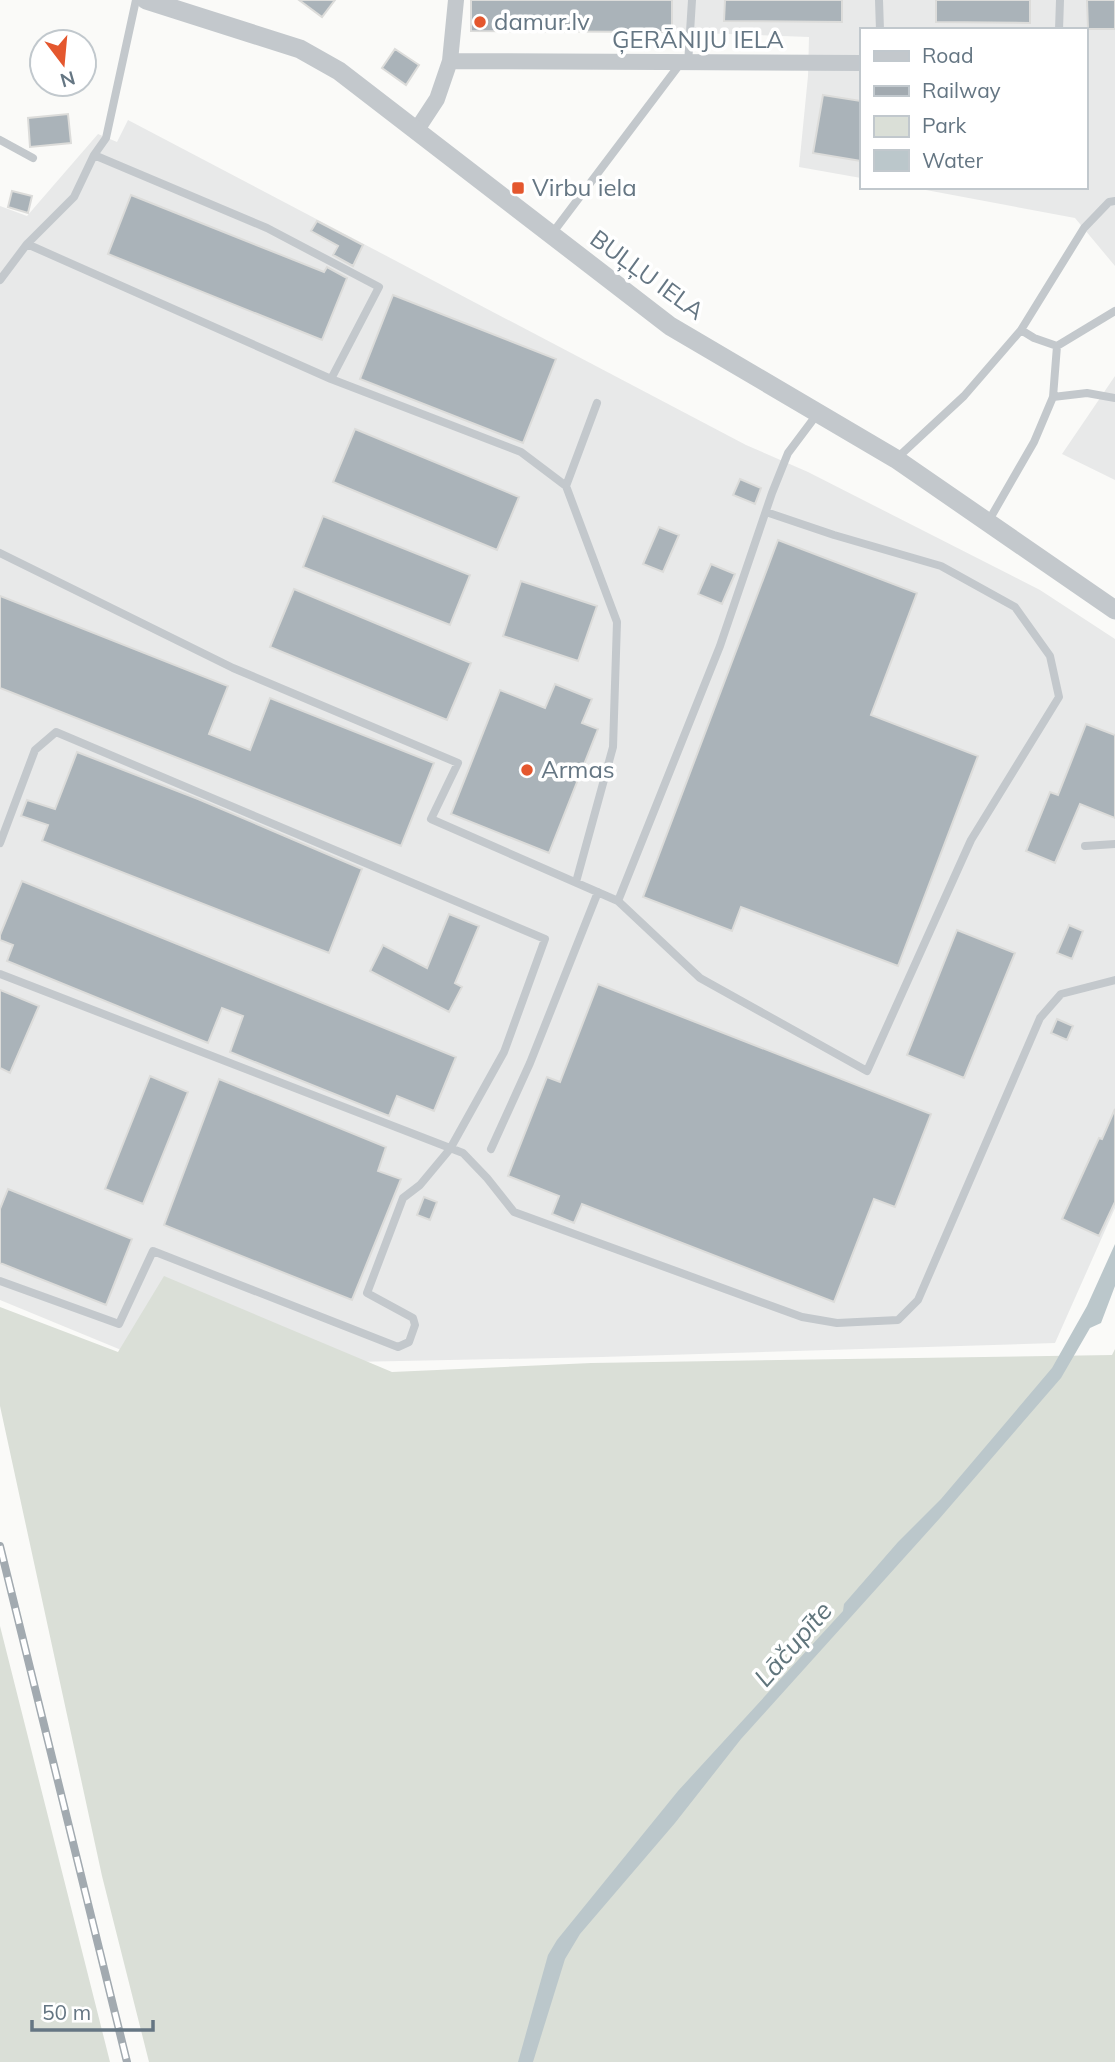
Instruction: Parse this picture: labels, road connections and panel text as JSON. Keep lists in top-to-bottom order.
{
  "streets": {
    "street": ["ĢERĀNIJU IELA", "BUĻĻU IELA"]
  },
  "water": ["Lāčupīte"],
  "places": {
    "other": ["damur.lv", "Armas"],
    "transit": ["Virbu iela"]
  },
  "legend": [
    "Road",
    "Railway",
    "Park",
    "Water"
  ],
  "scale_bar": "50 m",
  "north": "bottom"
}
